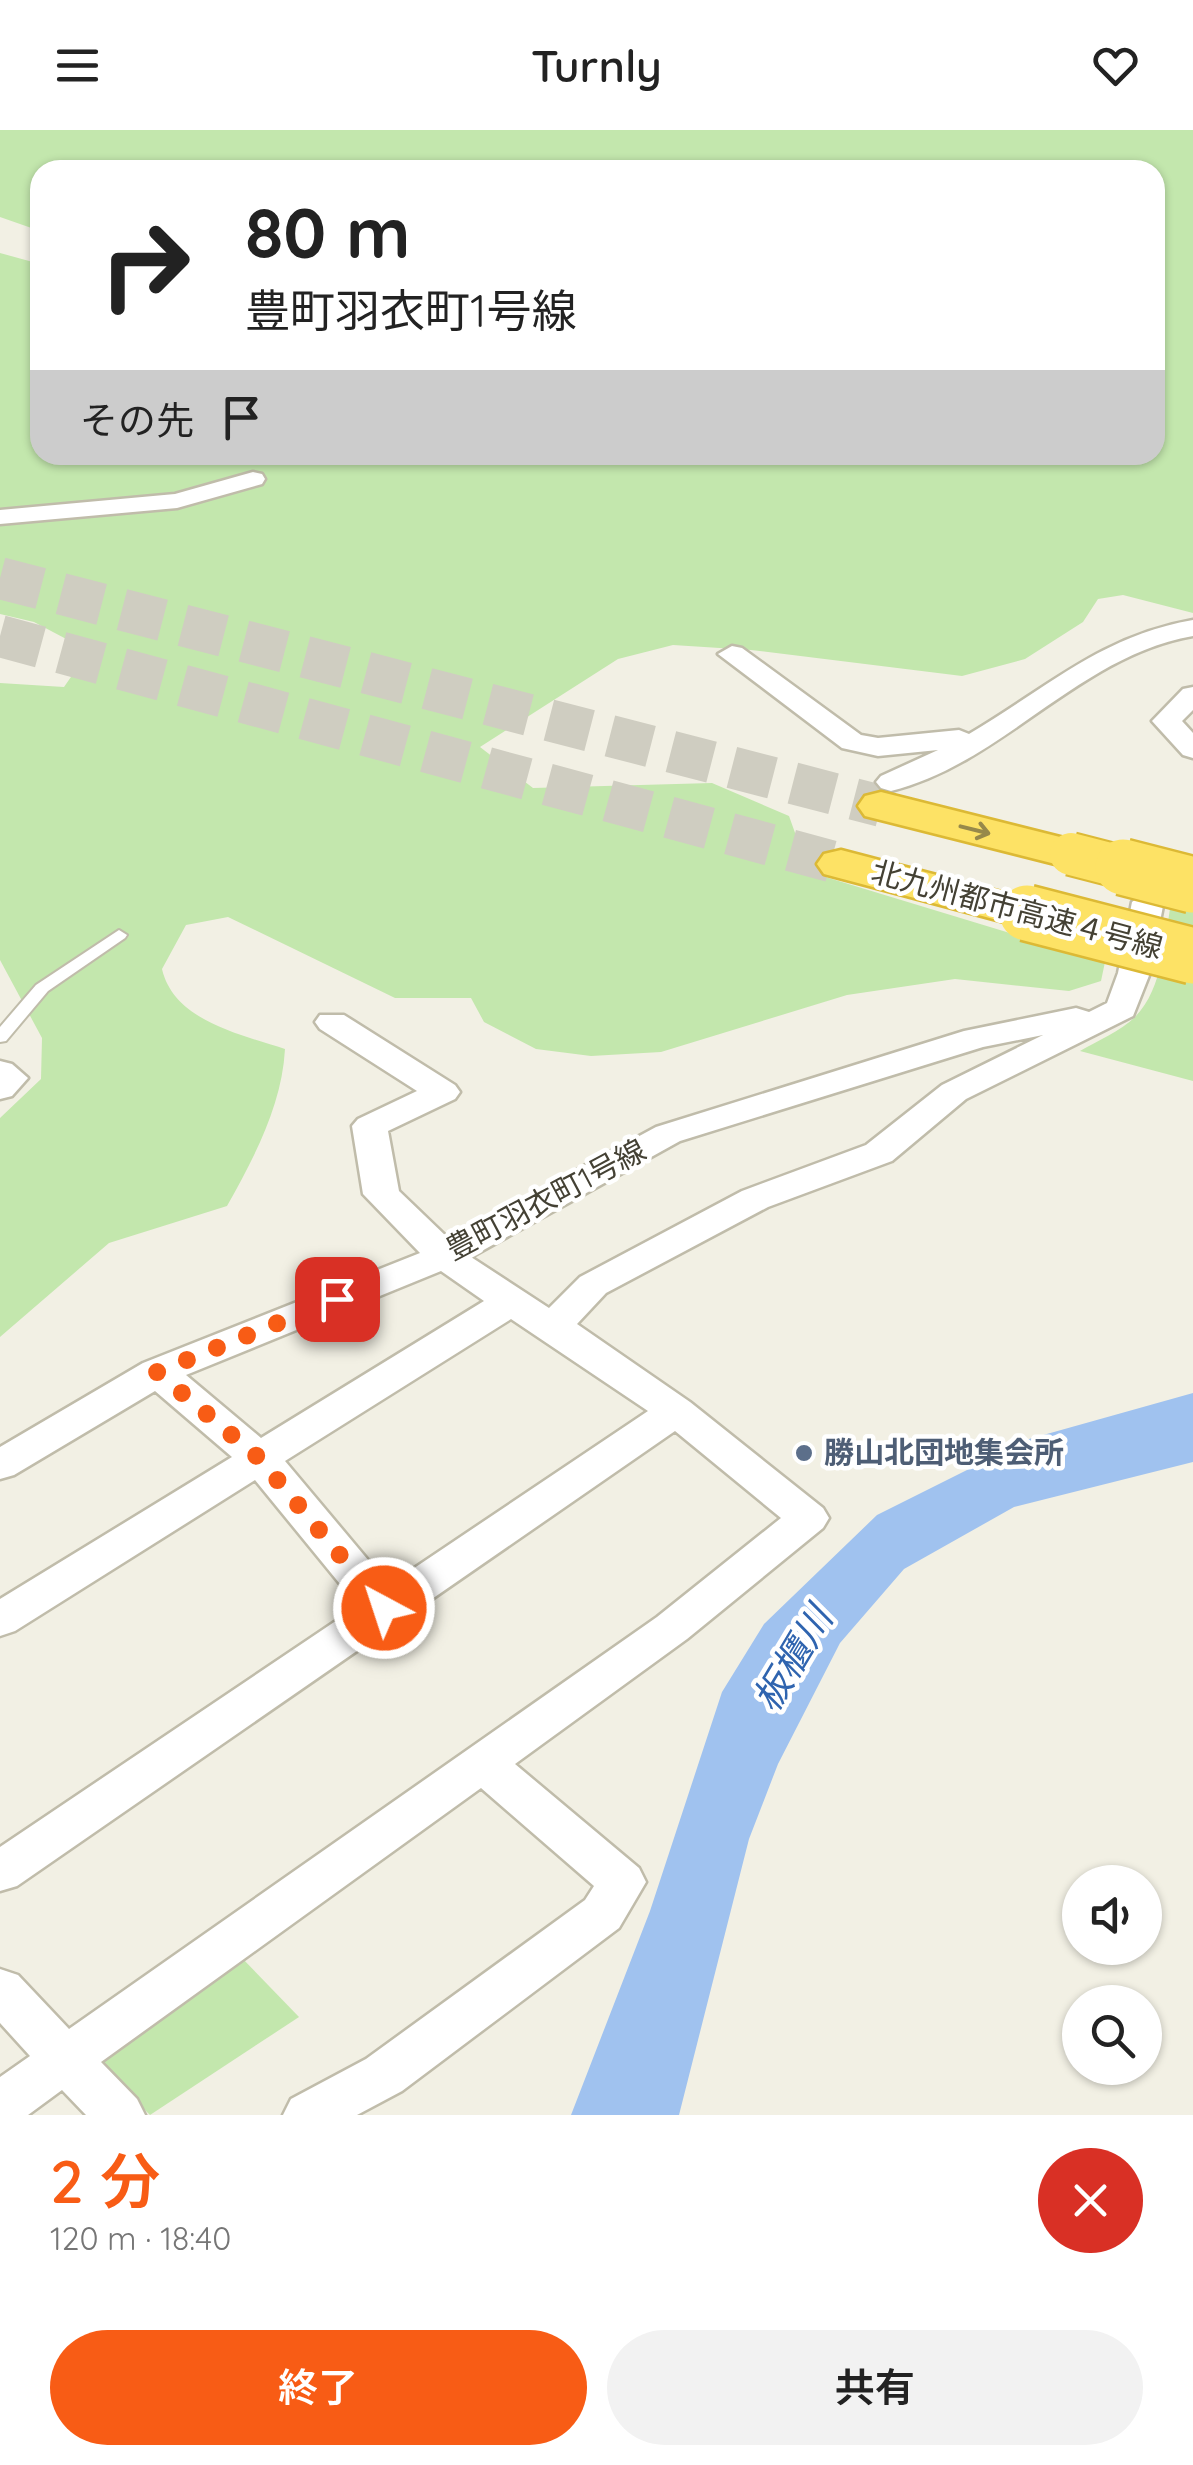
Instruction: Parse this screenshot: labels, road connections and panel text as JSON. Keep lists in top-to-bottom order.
{
  "streets": {
    "highway": ["北九州都市高速４号線"],
    "street": ["豊町羽衣町1号線"]
  },
  "water": ["板櫃川"],
  "places": ["勝山北団地集会所"],
  "page": {
    "header": "Turnly",
    "turn": ["80 m", "豊町羽衣町1号線"],
    "then": "その先",
    "heading": ["2 分", "120 m · 18:40"],
    "buttons": ["終了", "共有"]
  }
}
